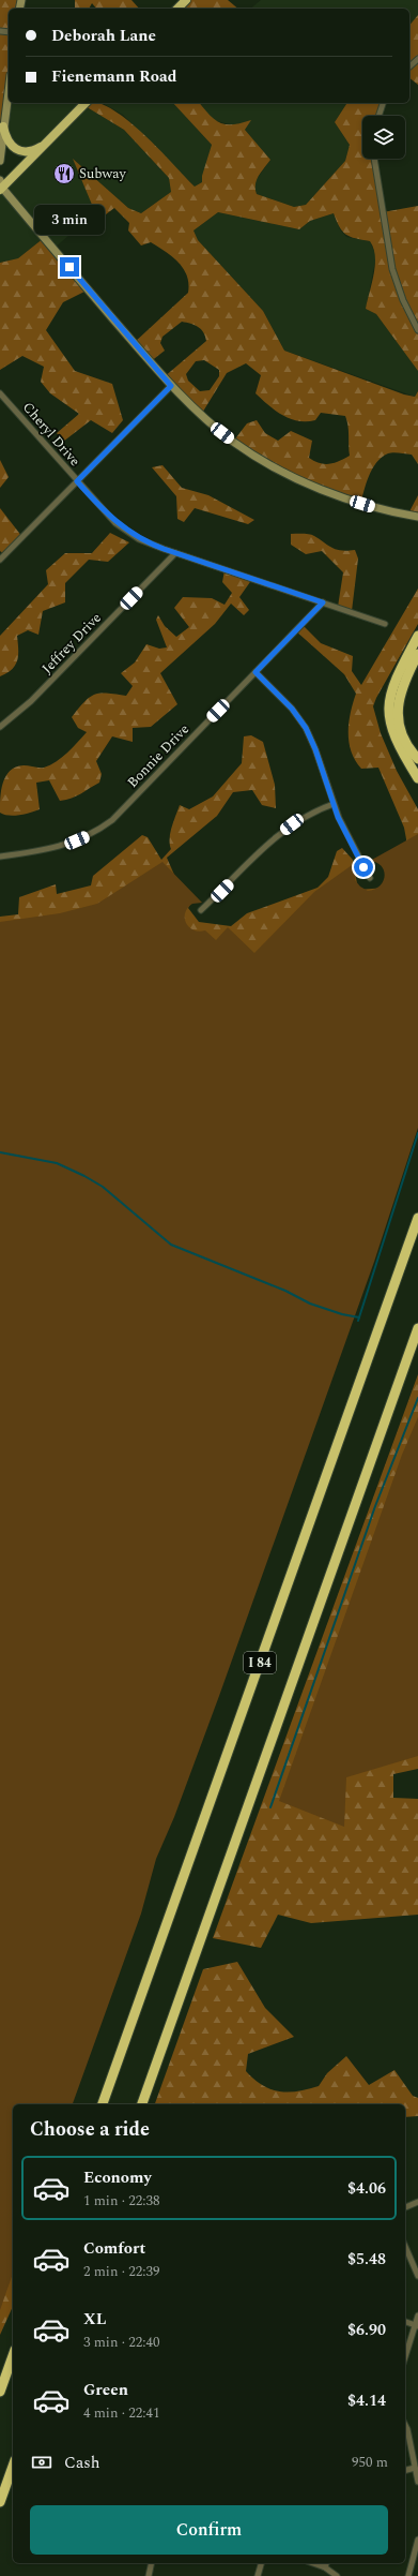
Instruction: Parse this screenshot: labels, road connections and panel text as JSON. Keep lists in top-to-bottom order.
{
  "streets": {
    "highway": ["I 84"],
    "street": ["Cheryl Drive", "Jeffrey Drive", "Bonnie Drive"]
  },
  "crossings": [
    ["Cheryl Drive", "Jeffrey Drive"],
    ["Cheryl Drive", "Bonnie Drive"]
  ],
  "places": {
    "restaurant": ["Subway"]
  },
  "page": {
    "banner": ["Deborah Lane", "Fienemann Road"],
    "bubble": "3 min",
    "heading": "Choose a ride",
    "list": [
      {
        "name": "Economy",
        "note": "1 min · 22:38",
        "value": "$4.06"
      },
      {
        "name": "Comfort",
        "note": "2 min · 22:39",
        "value": "$5.48"
      },
      {
        "name": "XL",
        "note": "3 min · 22:40",
        "value": "$6.90"
      },
      {
        "name": "Green",
        "note": "4 min · 22:41",
        "value": "$4.14"
      }
    ],
    "pay": ["Cash", "950 m"],
    "buttons": "Confirm"
  }
}
